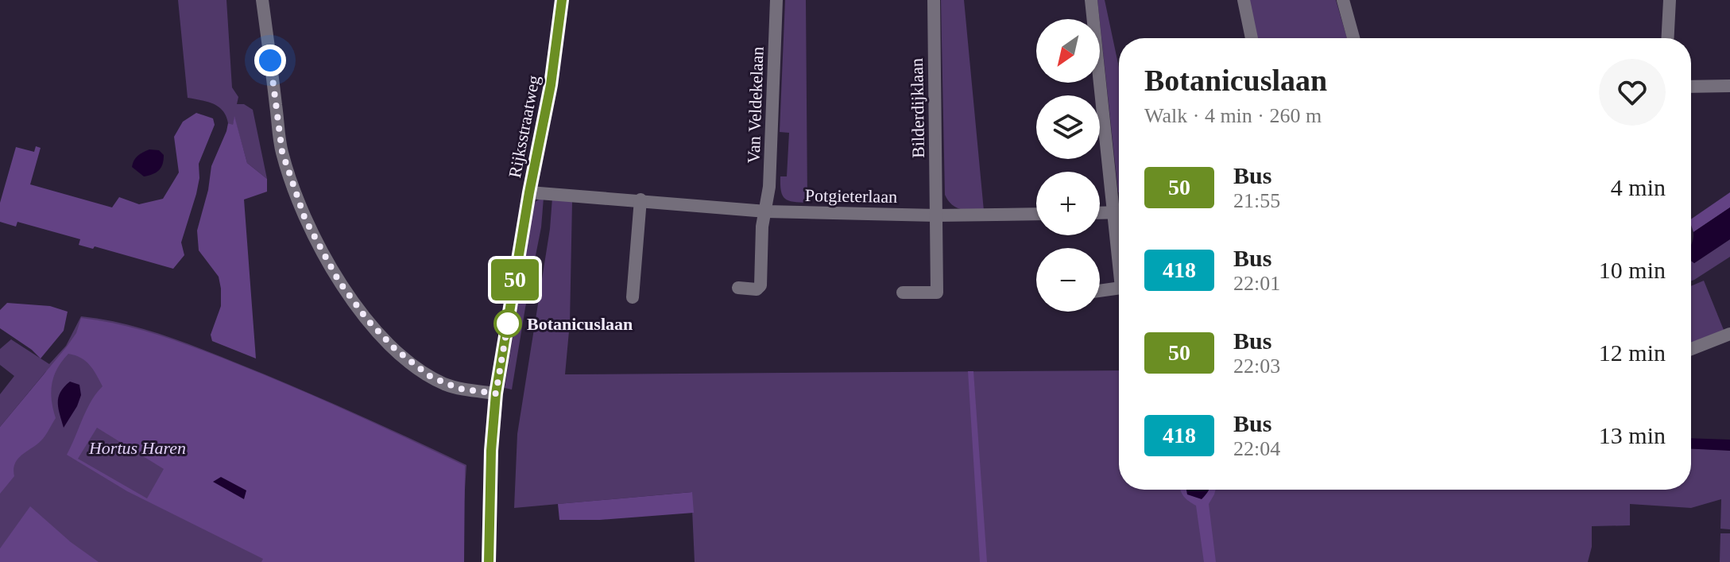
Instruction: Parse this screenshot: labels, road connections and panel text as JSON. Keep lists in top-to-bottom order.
{
  "streets": {
    "main road": ["Rijksstraatweg"],
    "street": ["Van Veldekelaan", "Bilderdijklaan", "Potgieterlaan"]
  },
  "crossings": [
    ["Van Veldekelaan", "Potgieterlaan"],
    ["Bilderdijklaan", "Potgieterlaan"],
    ["Rijksstraatweg", "Potgieterlaan"]
  ],
  "parks": ["Hortus Haren"],
  "places": ["Botanicuslaan"],
  "lines": ["bus line 50"],
  "north": "bottom left",
  "page": {
    "on_map": "50",
    "map_buttons": ["+", "−"],
    "heading": ["Botanicuslaan", "Walk · 4 min · 260 m"],
    "list": [
      {
        "mark": "50",
        "name": "Bus",
        "note": "21:55",
        "value": "4 min"
      },
      {
        "mark": "418",
        "name": "Bus",
        "note": "22:01",
        "value": "10 min"
      },
      {
        "mark": "50",
        "name": "Bus",
        "note": "22:03",
        "value": "12 min"
      },
      {
        "mark": "418",
        "name": "Bus",
        "note": "22:04",
        "value": "13 min"
      }
    ]
  }
}
